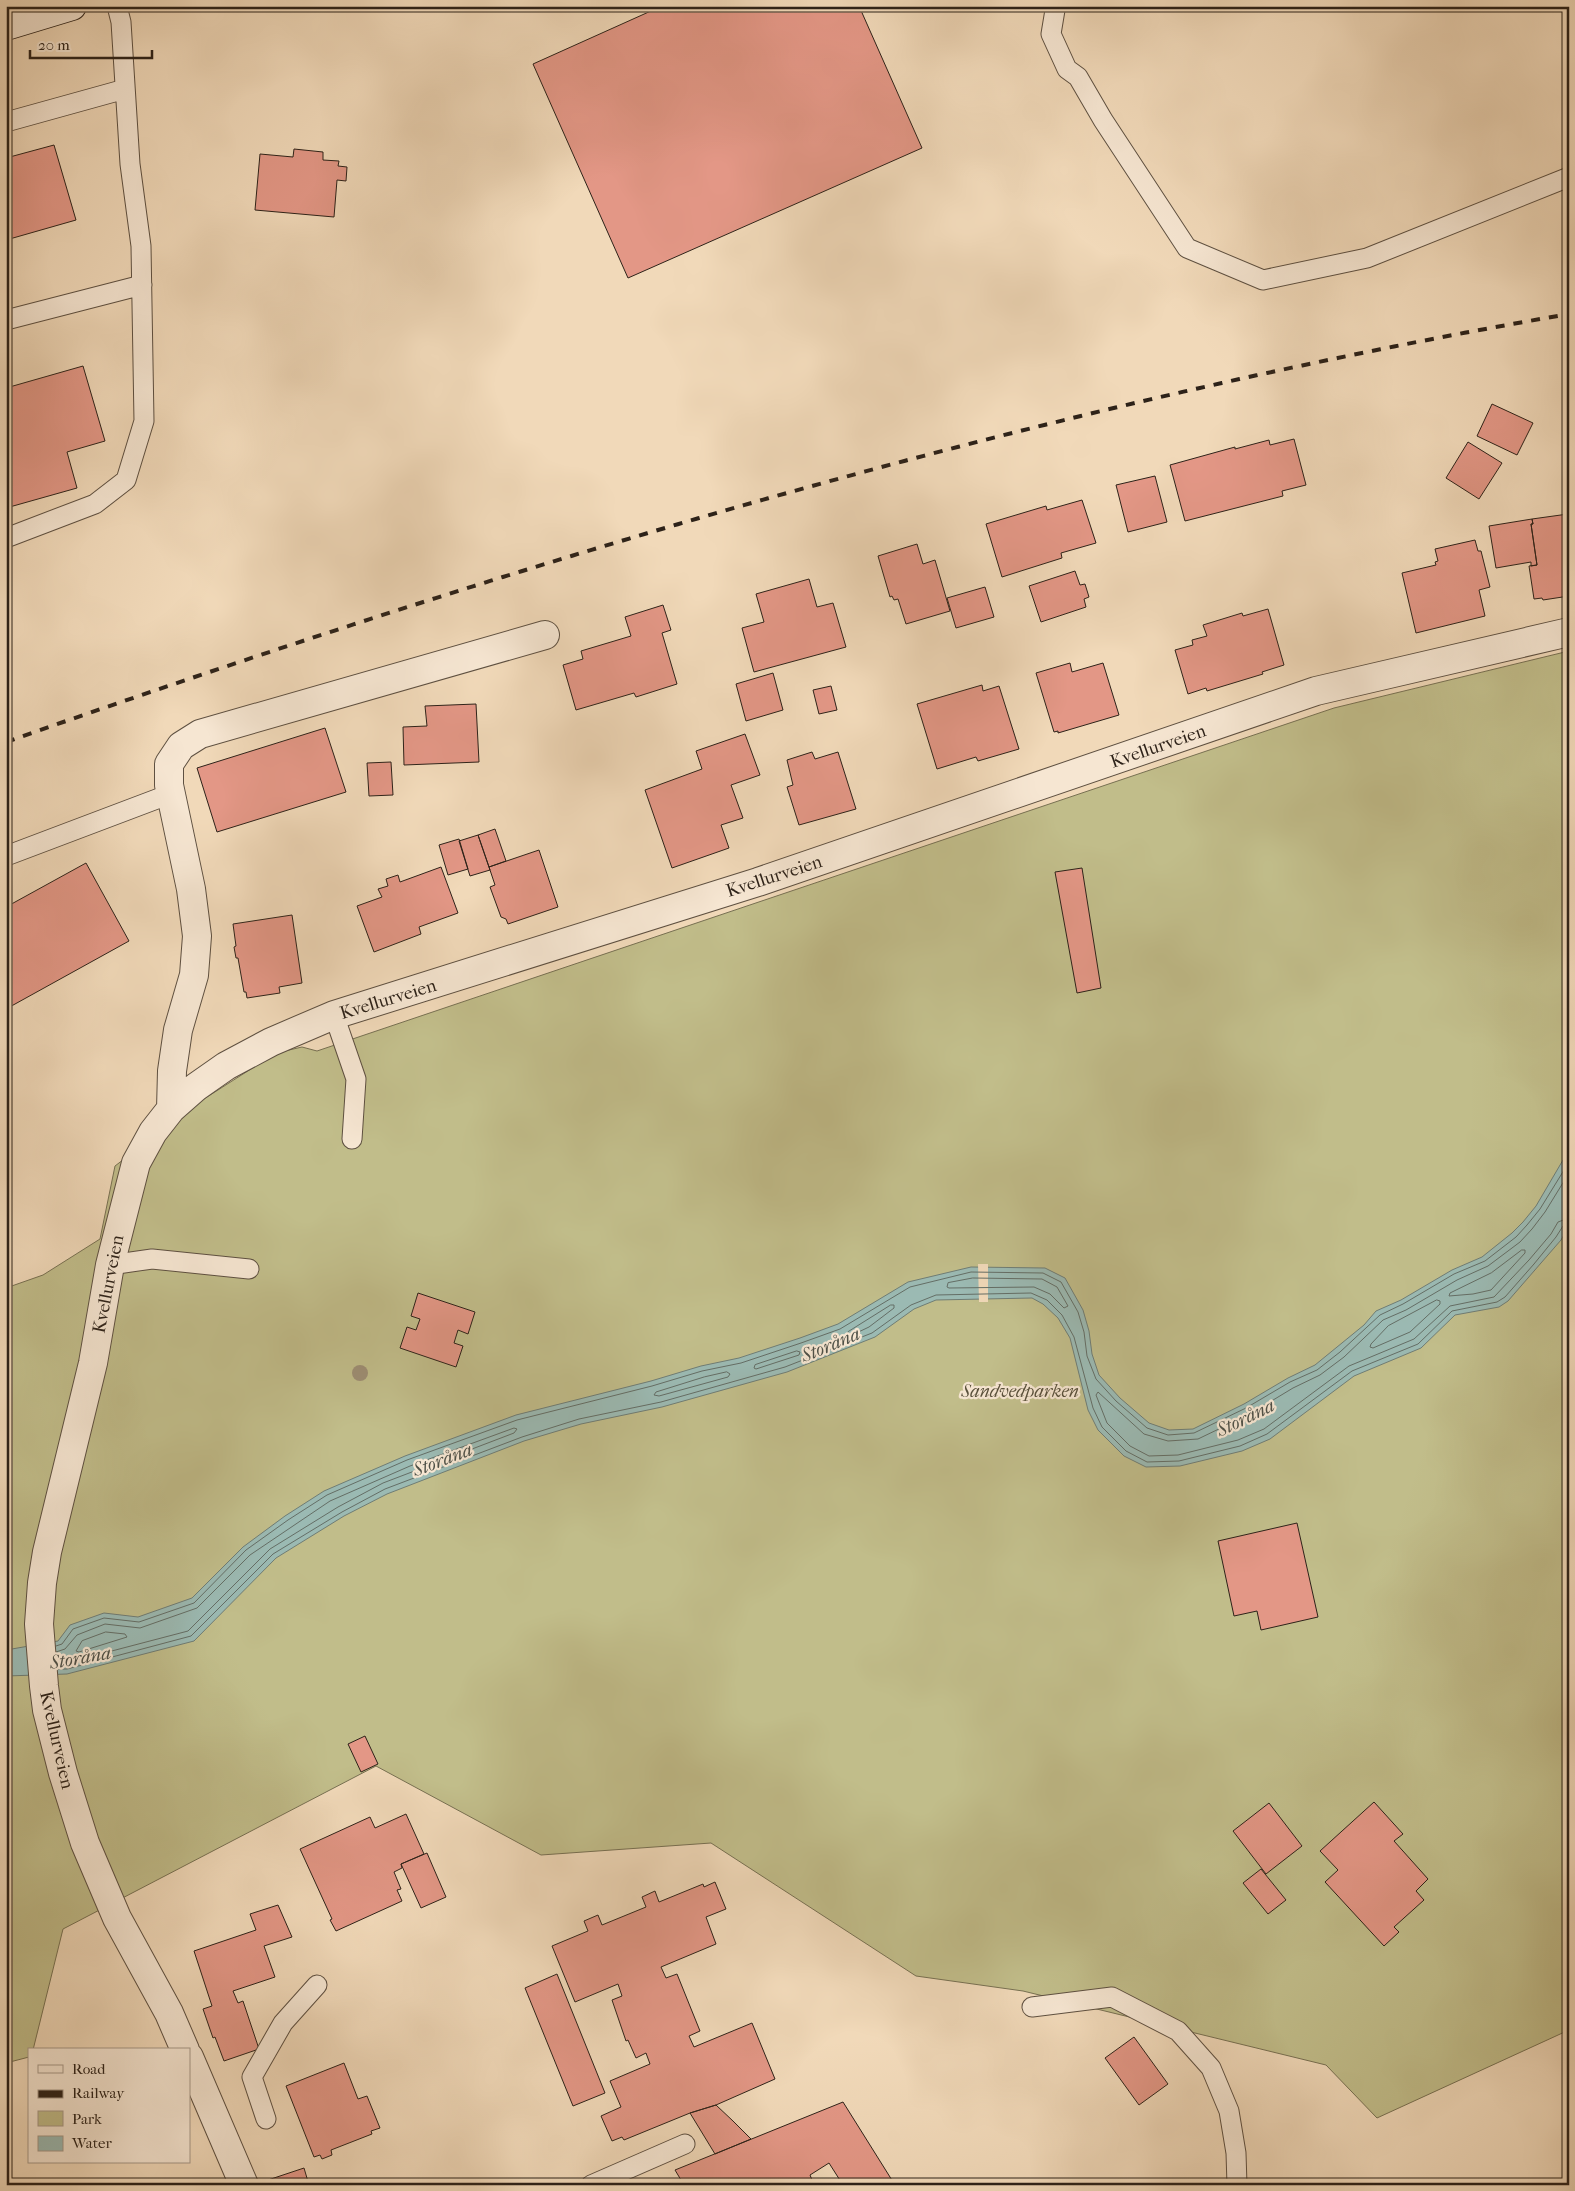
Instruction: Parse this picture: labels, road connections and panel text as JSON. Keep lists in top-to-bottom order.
{
  "streets": {
    "street": ["Kvellurveien"]
  },
  "water": ["Storåna"],
  "parks": ["Sandvedparken"],
  "legend": [
    "Road",
    "Railway",
    "Park",
    "Water"
  ],
  "scale_bar": "20 m"
}
